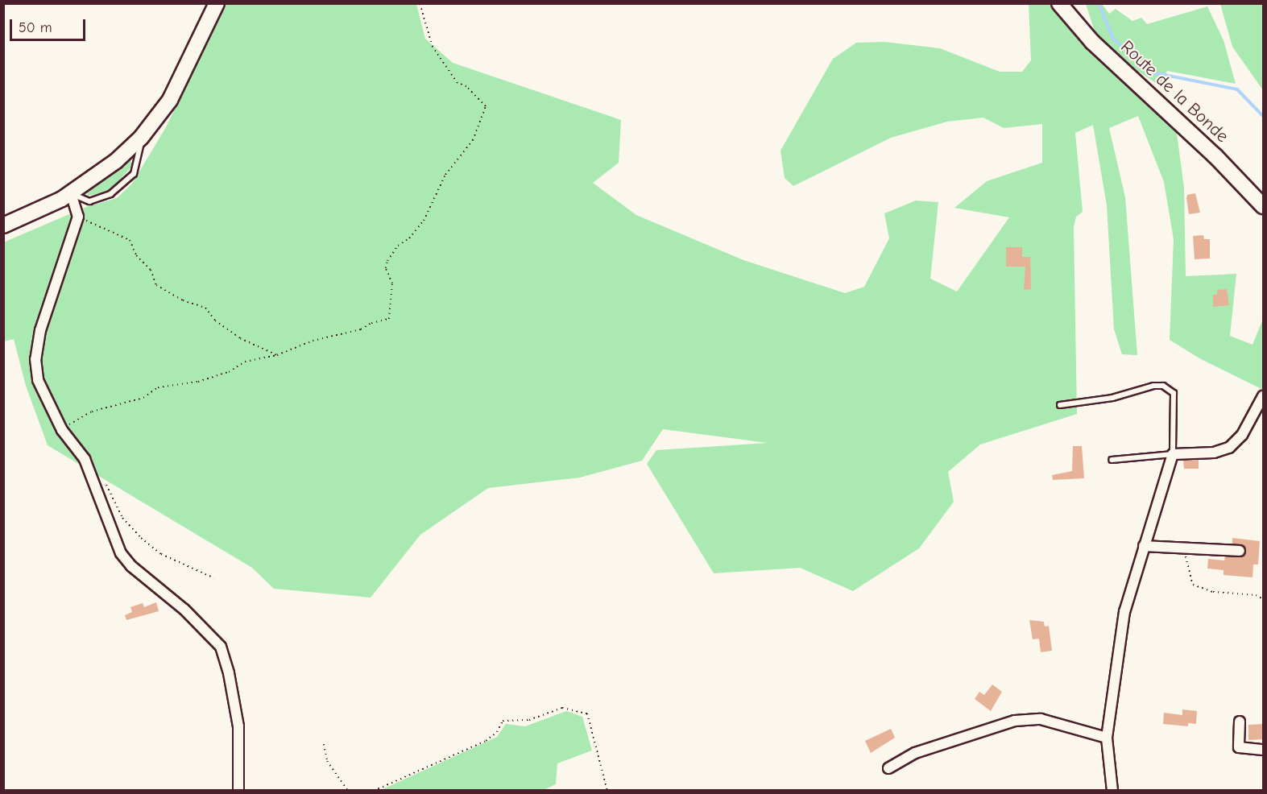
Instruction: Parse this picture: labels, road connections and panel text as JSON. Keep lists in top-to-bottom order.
{
  "streets": {
    "street": ["Route de la Bonde"]
  },
  "scale_bar": "50 m"
}
